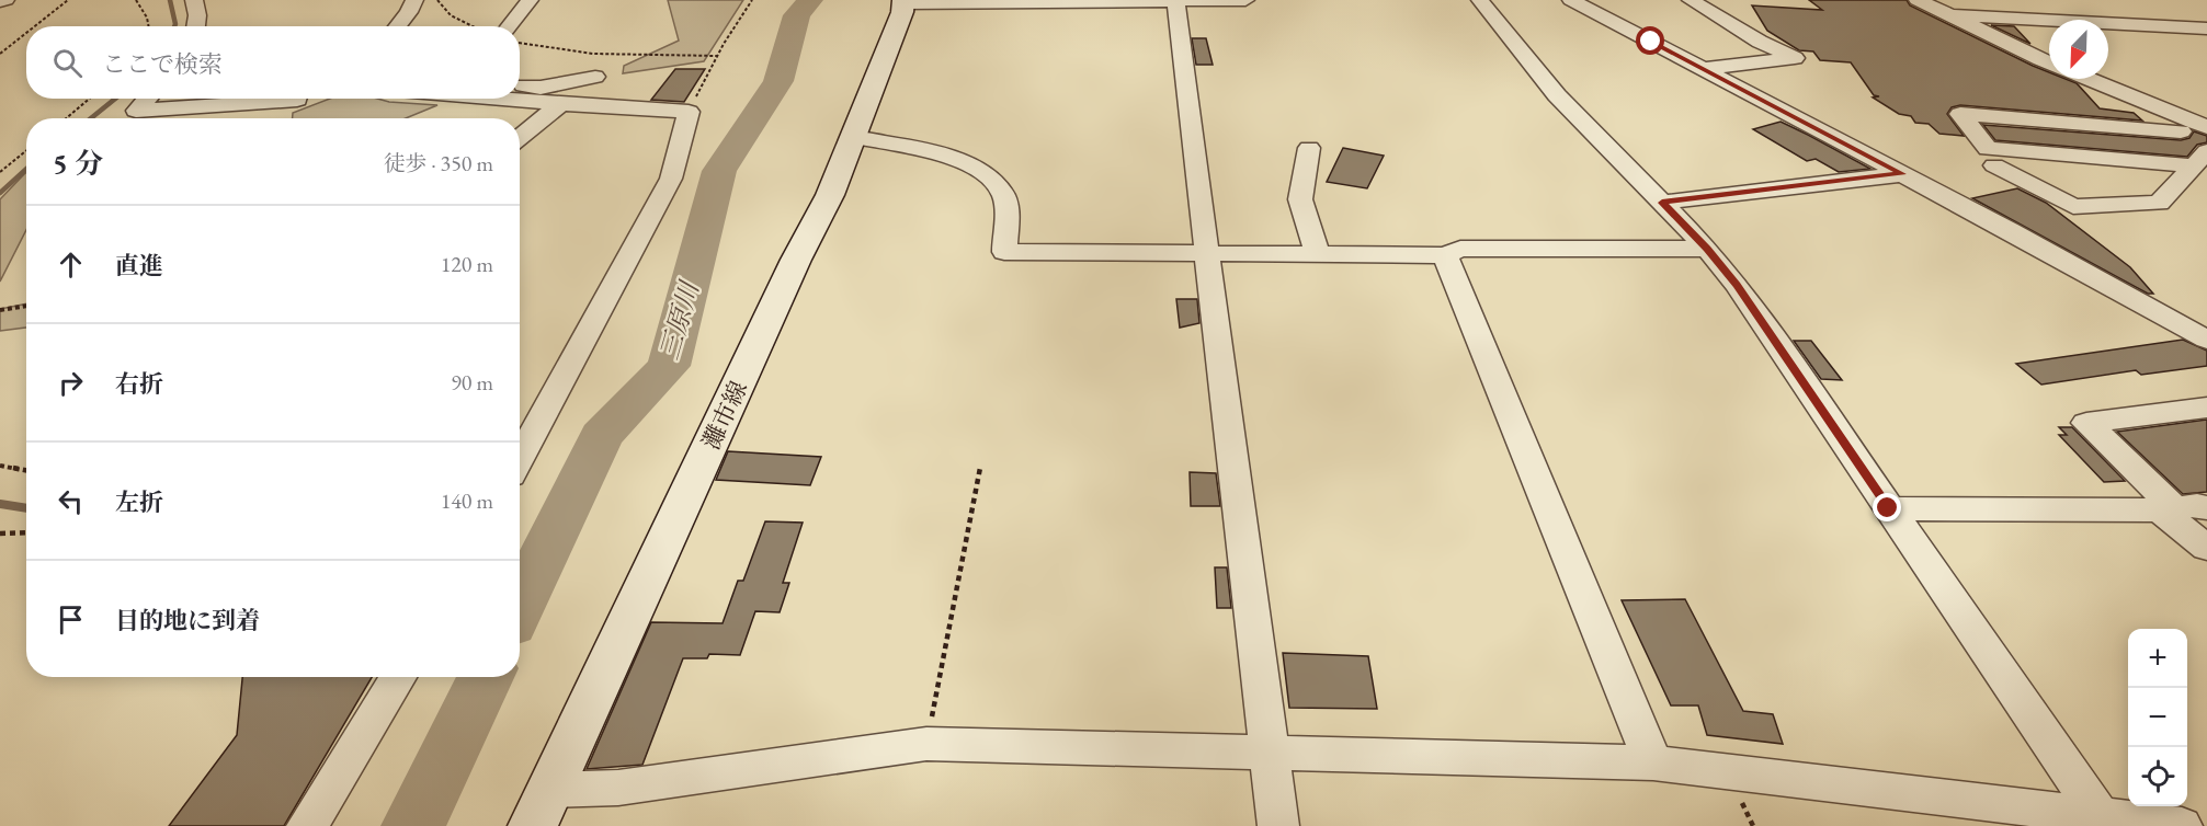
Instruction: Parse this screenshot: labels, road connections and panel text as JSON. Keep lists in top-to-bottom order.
{
  "streets": {
    "main road": ["灘市線"]
  },
  "water": ["三原川"],
  "north": "bottom left",
  "page": {
    "search": "ここで検索",
    "heading": ["5 分", "徒歩 · 350 m"],
    "list": [
      ["直進", "120 m"],
      ["右折", "90 m"],
      ["左折", "140 m"],
      "目的地に到着"
    ],
    "map_buttons": ["+", "−"]
  }
}
